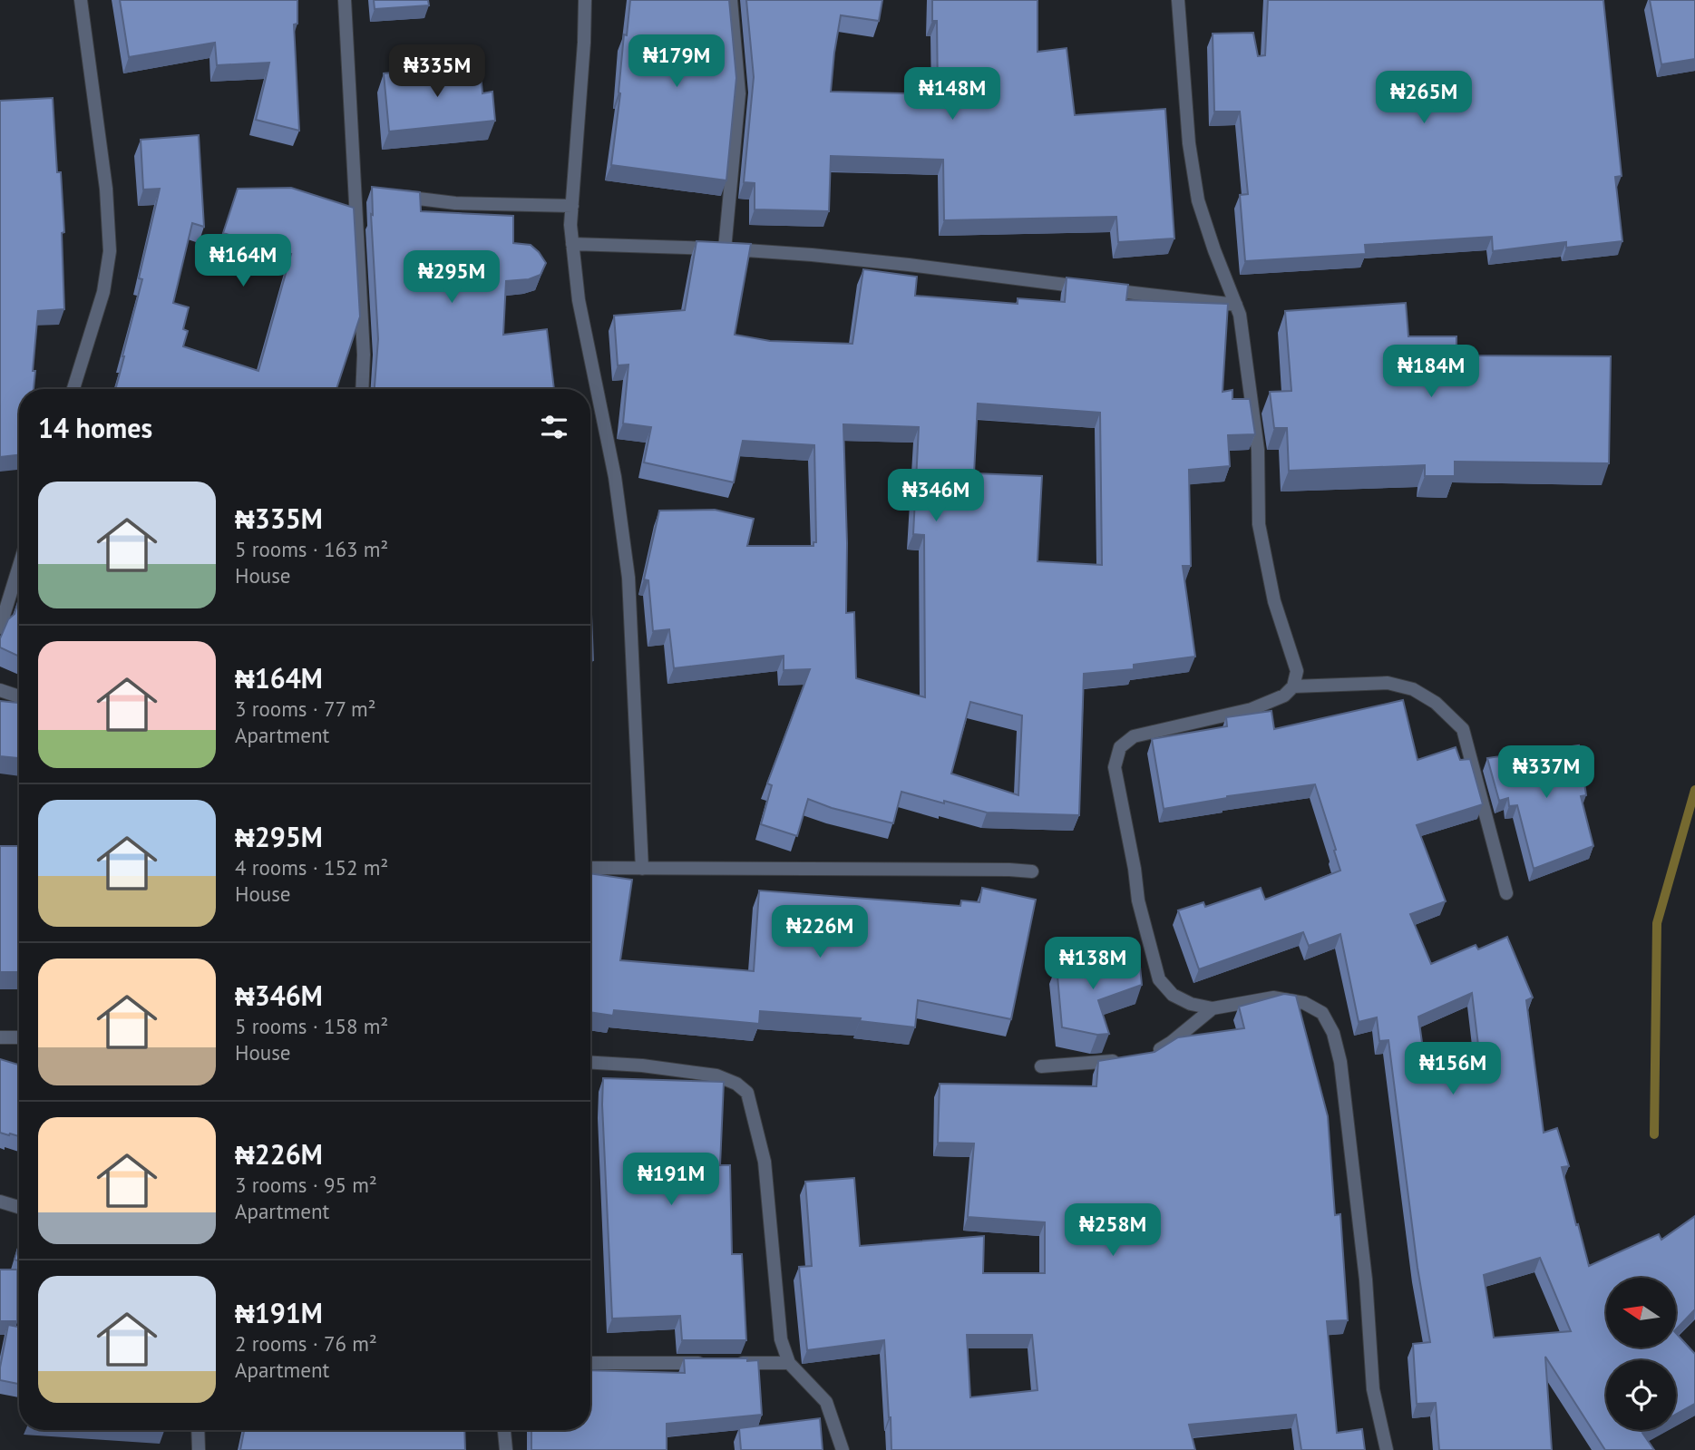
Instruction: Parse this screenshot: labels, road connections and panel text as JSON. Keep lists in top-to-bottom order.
{
  "north": "left",
  "page": {
    "price": [
      "₦179M",
      "₦335M",
      "₦148M",
      "₦265M",
      "₦164M",
      "₦295M",
      "₦184M",
      "₦346M",
      "₦337M",
      "₦226M",
      "₦138M",
      "₦156M",
      "₦191M",
      "₦258M"
    ],
    "heading": "14 homes",
    "list": [
      {
        "name": "₦335M",
        "note": "5 rooms · 163 m² · House"
      },
      {
        "name": "₦164M",
        "note": "3 rooms · 77 m² · Apartment"
      },
      {
        "name": "₦295M",
        "note": "4 rooms · 152 m² · House"
      },
      {
        "name": "₦346M",
        "note": "5 rooms · 158 m² · House"
      },
      {
        "name": "₦226M",
        "note": "3 rooms · 95 m² · Apartment"
      },
      {
        "name": "₦191M",
        "note": "2 rooms · 76 m² · Apartment"
      }
    ]
  }
}
